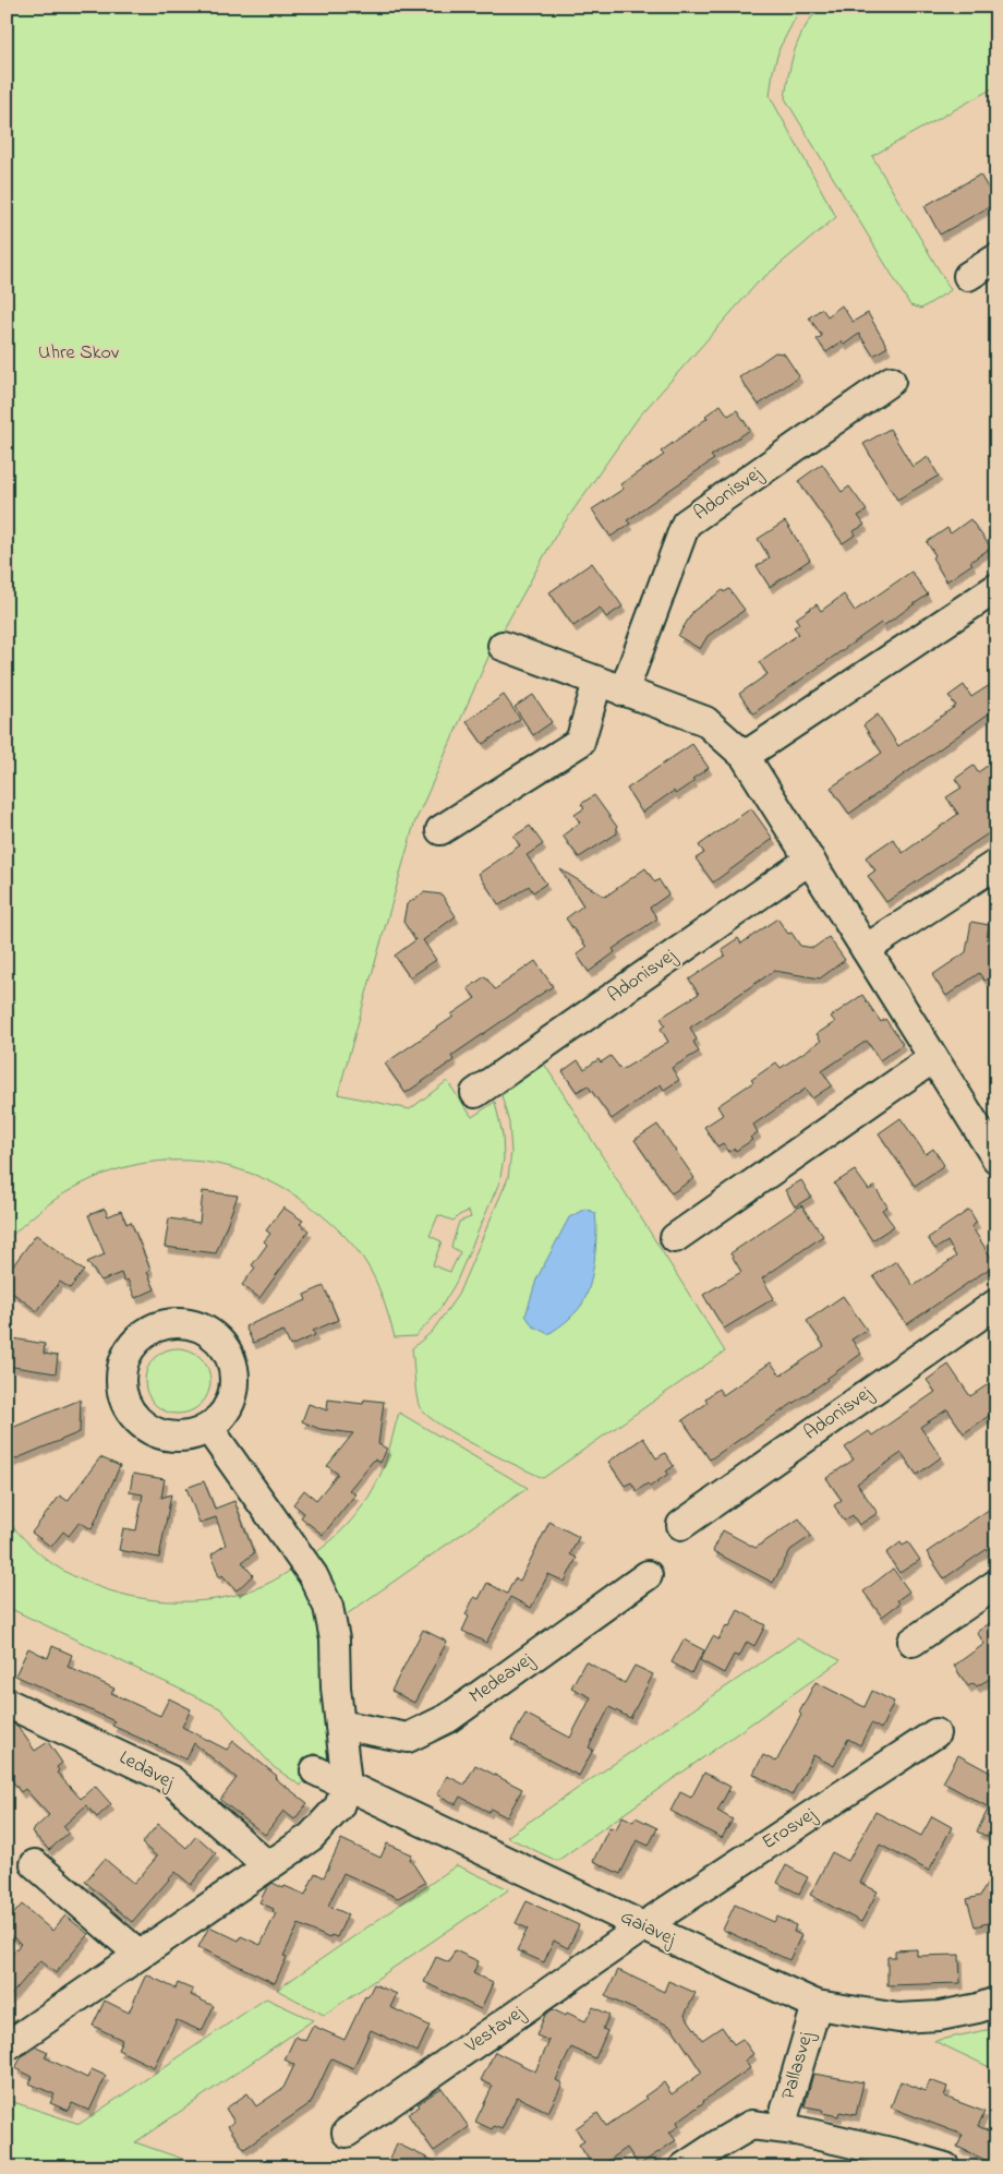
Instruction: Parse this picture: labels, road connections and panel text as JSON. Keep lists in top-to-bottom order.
{
  "streets": {
    "street": [
      "Adonisvej",
      "Medeavej",
      "Ledavej",
      "Erosvej",
      "Gaiavej",
      "Vestavej",
      "Pallasvej"
    ]
  },
  "crossings": [
    ["Erosvej", "Gaiavej"],
    ["Erosvej", "Vestavej"],
    ["Gaiavej", "Vestavej"],
    ["Gaiavej", "Pallasvej"]
  ],
  "parks": ["Uhre Skov"]
}
